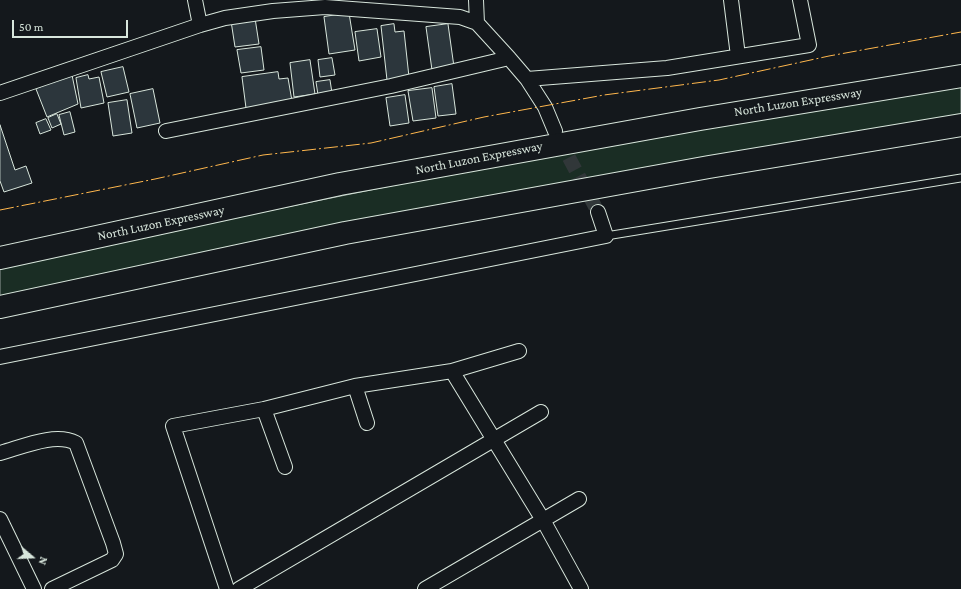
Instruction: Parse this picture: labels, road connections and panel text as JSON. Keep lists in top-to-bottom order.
{
  "streets": {
    "highway": ["North Luzon Expressway"]
  },
  "scale_bar": "50 m",
  "north": "right"
}
